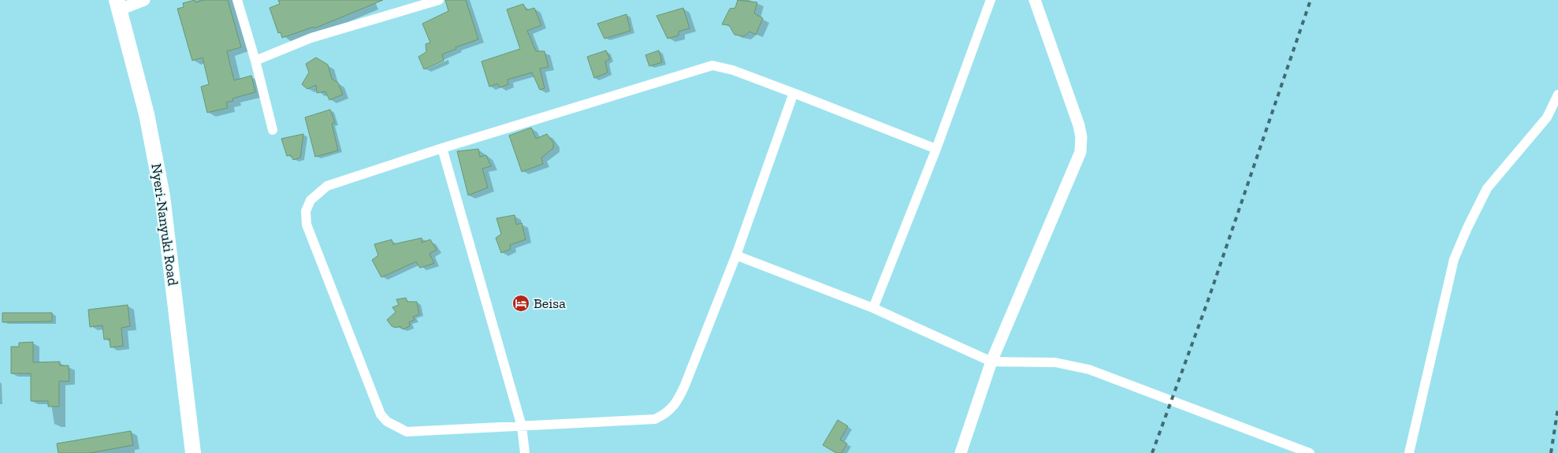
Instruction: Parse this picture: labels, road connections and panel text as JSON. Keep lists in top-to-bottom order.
{
  "streets": {
    "highway": ["Nyeri-Nanyuki Road"]
  },
  "places": {
    "hotel": ["Beisa"]
  }
}
